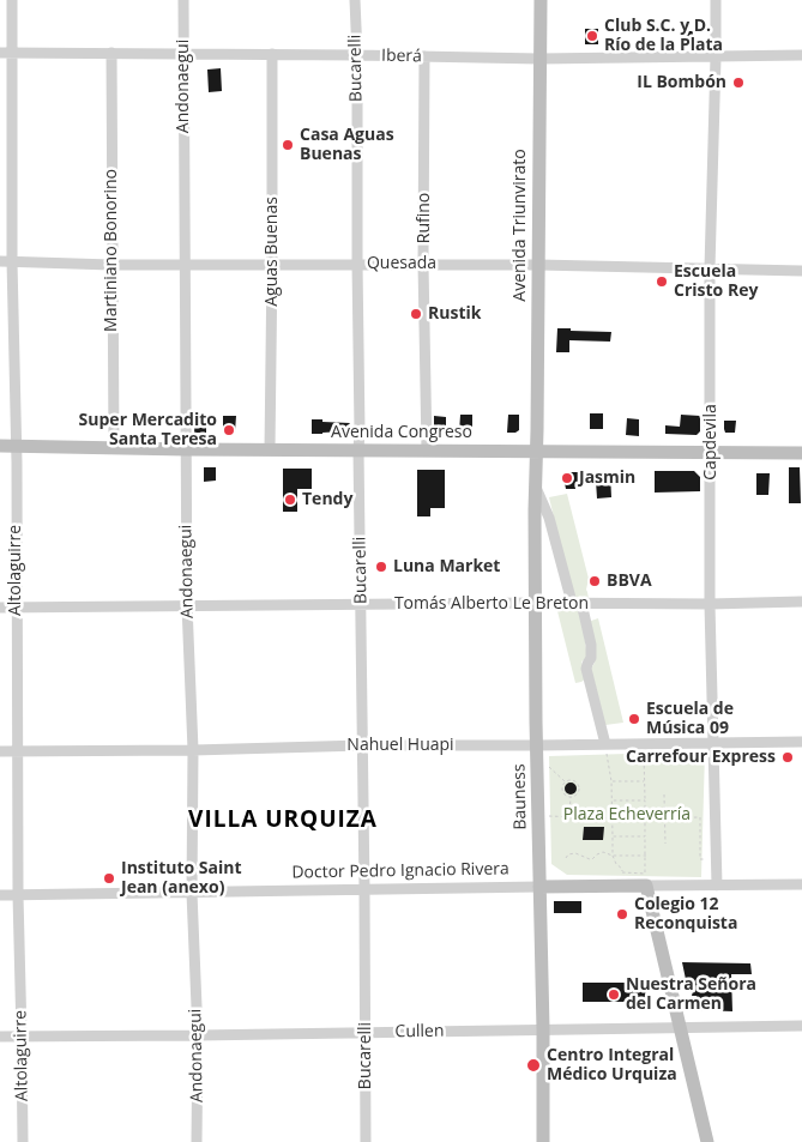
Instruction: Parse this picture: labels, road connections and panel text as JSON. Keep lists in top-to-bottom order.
{
  "streets": {
    "main road": [
      "Avenida Triunvirato",
      "Avenida Congreso",
      "Bauness",
      "Doctor Pedro Ignacio Rivera"
    ],
    "street": [
      "Iberá",
      "Bucarelli",
      "Andonaegui",
      "Rufino",
      "Martiniano Bonorino",
      "Aguas Buenas",
      "Quesada",
      "Capdevila",
      "Altolaguirre",
      "Tomás Alberto Le Breton",
      "Nahuel Huapi",
      "Cullen"
    ]
  },
  "crossings": [
    ["Iberá", "Bucarelli"],
    ["Iberá", "Andonaegui"],
    ["Iberá", "Rufino"],
    ["Iberá", "Avenida Triunvirato"],
    ["Iberá", "Martiniano Bonorino"],
    ["Iberá", "Aguas Buenas"],
    ["Iberá", "Capdevila"],
    ["Iberá", "Altolaguirre"],
    ["Bucarelli", "Quesada"],
    ["Bucarelli", "Avenida Congreso"],
    ["Bucarelli", "Tomás Alberto Le Breton"],
    ["Bucarelli", "Nahuel Huapi"],
    ["Bucarelli", "Doctor Pedro Ignacio Rivera"],
    ["Bucarelli", "Cullen"],
    ["Andonaegui", "Quesada"],
    ["Andonaegui", "Avenida Congreso"],
    ["Andonaegui", "Tomás Alberto Le Breton"],
    ["Andonaegui", "Nahuel Huapi"],
    ["Andonaegui", "Doctor Pedro Ignacio Rivera"],
    ["Andonaegui", "Cullen"],
    ["Rufino", "Quesada"],
    ["Rufino", "Avenida Congreso"],
    ["Avenida Triunvirato", "Quesada"],
    ["Avenida Triunvirato", "Avenida Congreso"],
    ["Avenida Triunvirato", "Bauness"],
    ["Martiniano Bonorino", "Quesada"],
    ["Martiniano Bonorino", "Avenida Congreso"],
    ["Aguas Buenas", "Quesada"],
    ["Aguas Buenas", "Avenida Congreso"],
    ["Quesada", "Capdevila"],
    ["Quesada", "Altolaguirre"],
    ["Avenida Congreso", "Capdevila"],
    ["Avenida Congreso", "Altolaguirre"],
    ["Avenida Congreso", "Bauness"],
    ["Capdevila", "Tomás Alberto Le Breton"],
    ["Capdevila", "Nahuel Huapi"],
    ["Capdevila", "Doctor Pedro Ignacio Rivera"],
    ["Altolaguirre", "Tomás Alberto Le Breton"],
    ["Altolaguirre", "Nahuel Huapi"],
    ["Altolaguirre", "Doctor Pedro Ignacio Rivera"],
    ["Altolaguirre", "Cullen"],
    ["Tomás Alberto Le Breton", "Bauness"],
    ["Nahuel Huapi", "Bauness"],
    ["Bauness", "Doctor Pedro Ignacio Rivera"],
    ["Bauness", "Cullen"]
  ],
  "districts": ["VILLA URQUIZA"],
  "parks": ["Plaza Echeverría"],
  "places": [
    "Club S.C. y D. Río de la Plata",
    "IL Bombón",
    "Casa Aguas Buenas",
    "Escuela Cristo Rey",
    "Rustik",
    "Super Mercadito Santa Teresa",
    "Jasmin",
    "Tendy",
    "Luna Market",
    "BBVA",
    "Escuela de Música 09",
    "Carrefour Express",
    "Instituto Saint Jean (anexo)",
    "Colegio 12 Reconquista",
    "Nuestra Señora del Carmen",
    "Centro Integral Médico Urquiza"
  ]
}
